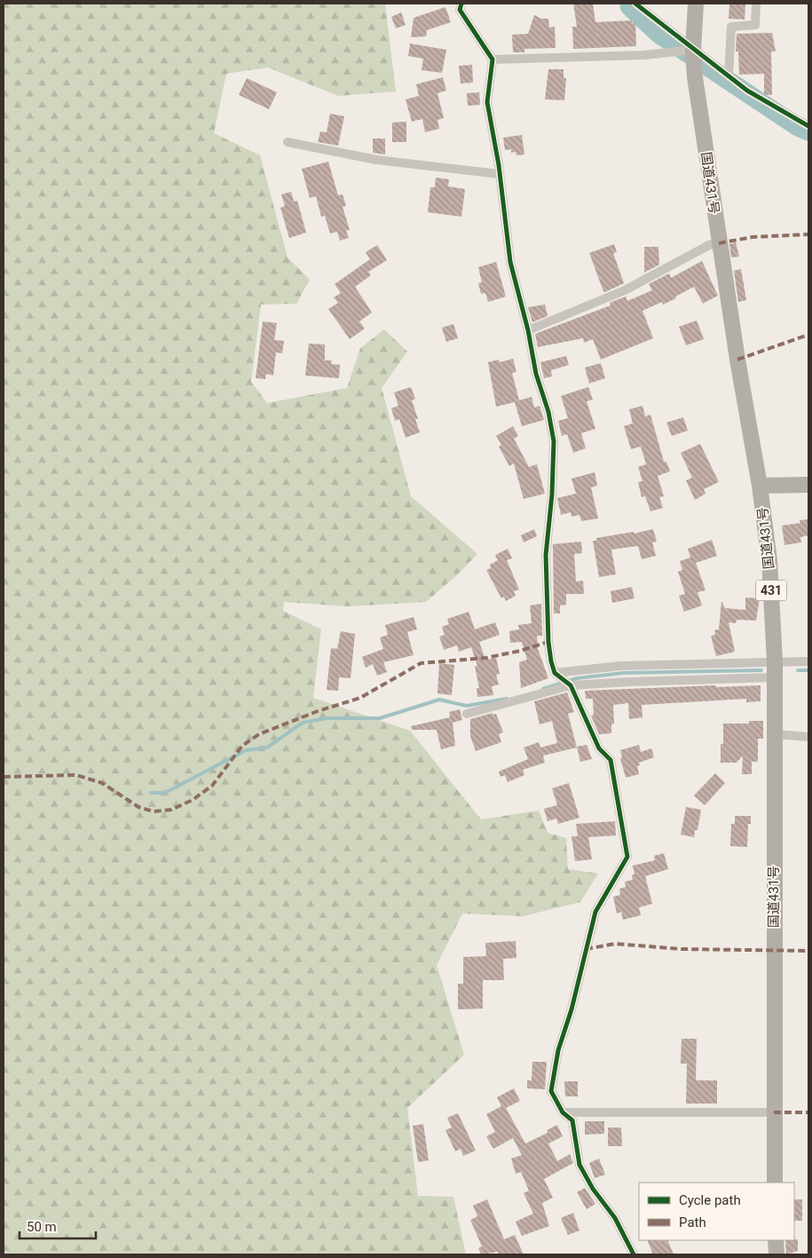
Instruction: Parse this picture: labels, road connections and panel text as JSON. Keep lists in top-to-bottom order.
{
  "streets": {
    "highway": ["国道431号", "431"]
  },
  "legend": ["Cycle path", "Path"],
  "scale_bar": "50 m"
}
